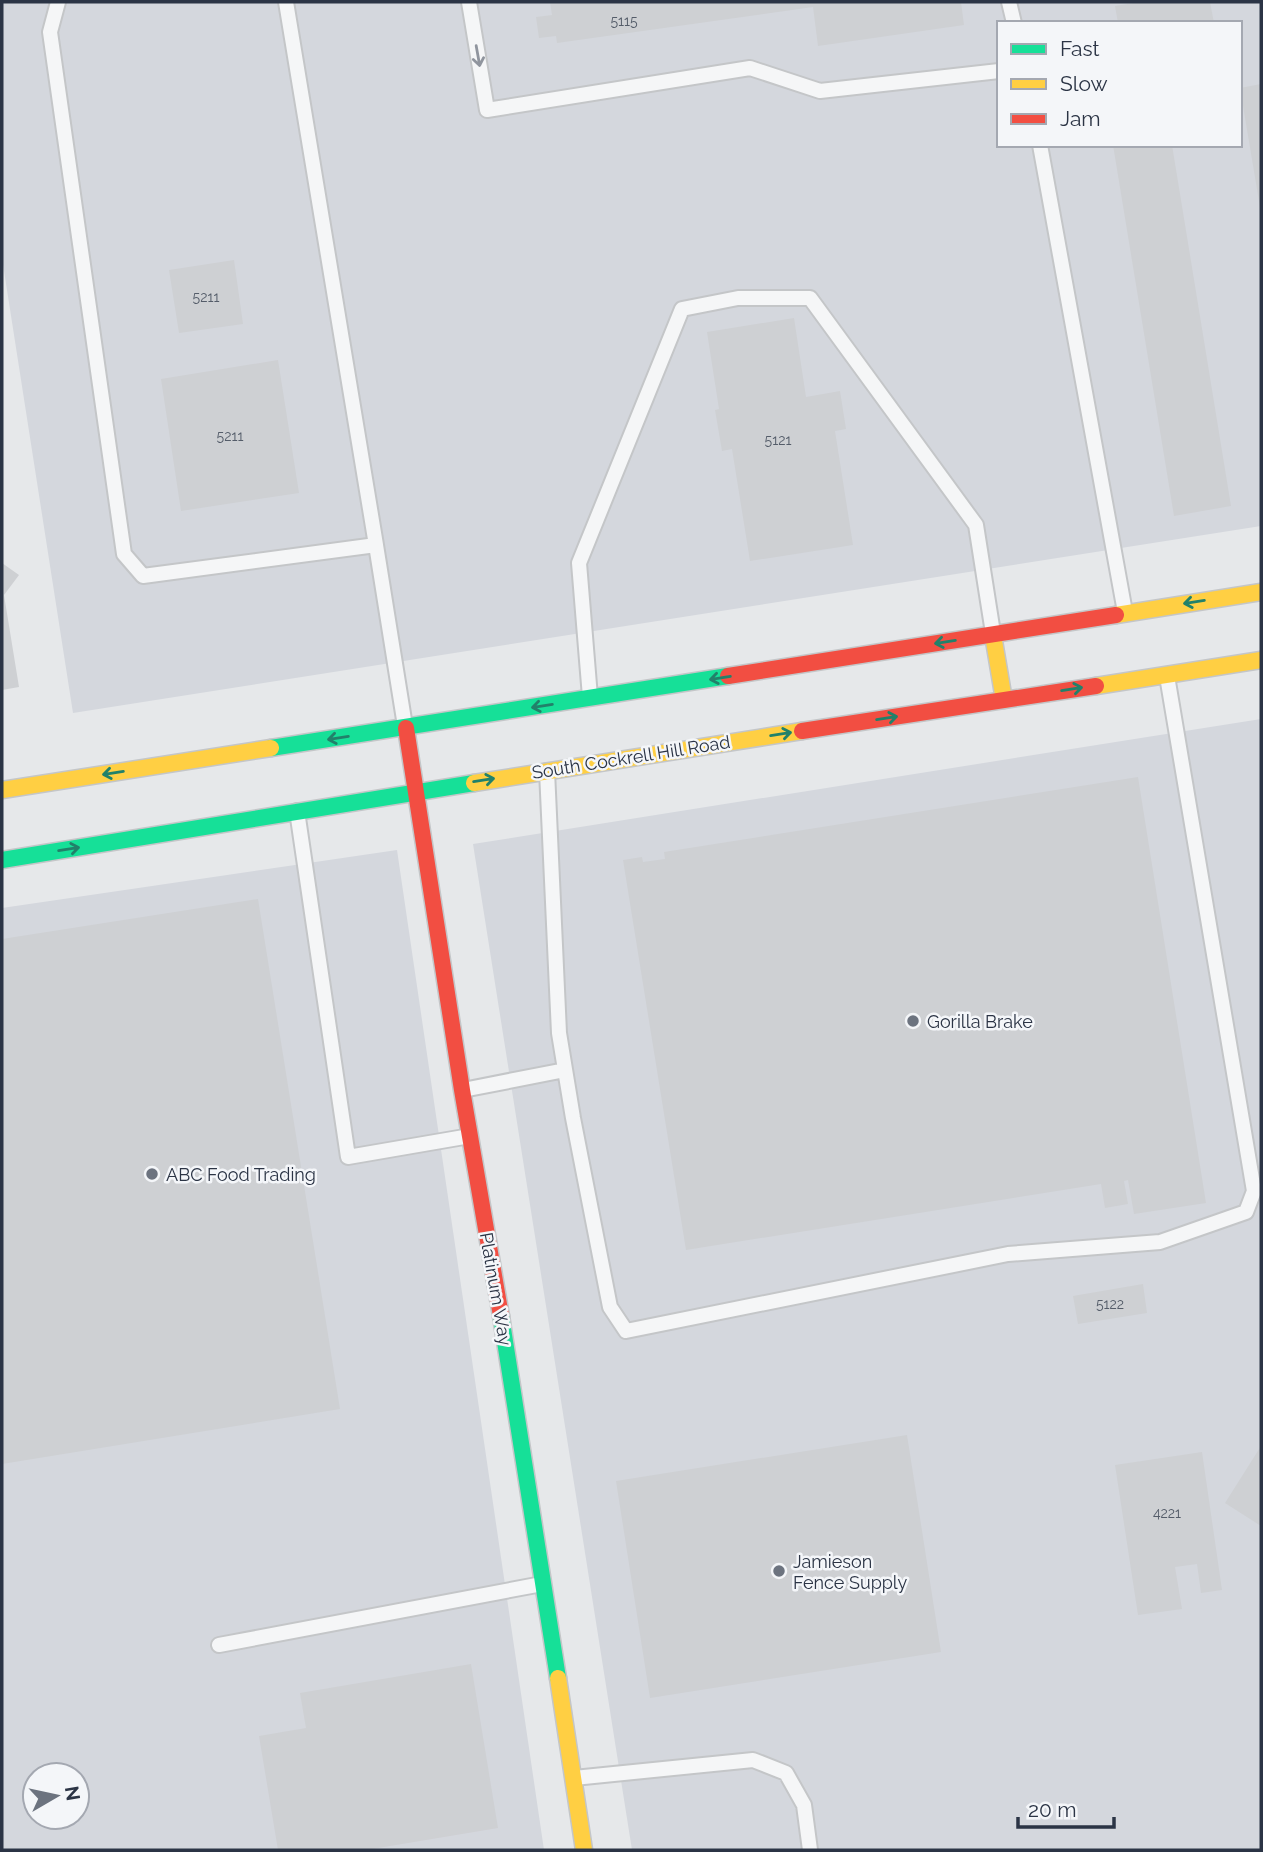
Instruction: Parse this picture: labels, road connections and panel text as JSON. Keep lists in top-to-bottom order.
{
  "streets": {
    "main road": ["South Cockrell Hill Road", "Platinum Way"]
  },
  "crossings": [
    ["South Cockrell Hill Road", "Platinum Way"]
  ],
  "places": ["Gorilla Brake", "ABC Food Trading", "Jamieson Fence Supply"],
  "house_numbers": [
    "5115",
    "5211",
    "5211",
    "5121",
    "5122",
    "4221"
  ],
  "legend": ["Fast", "Slow", "Jam"],
  "scale_bar": "20 m",
  "north": "right"
}
